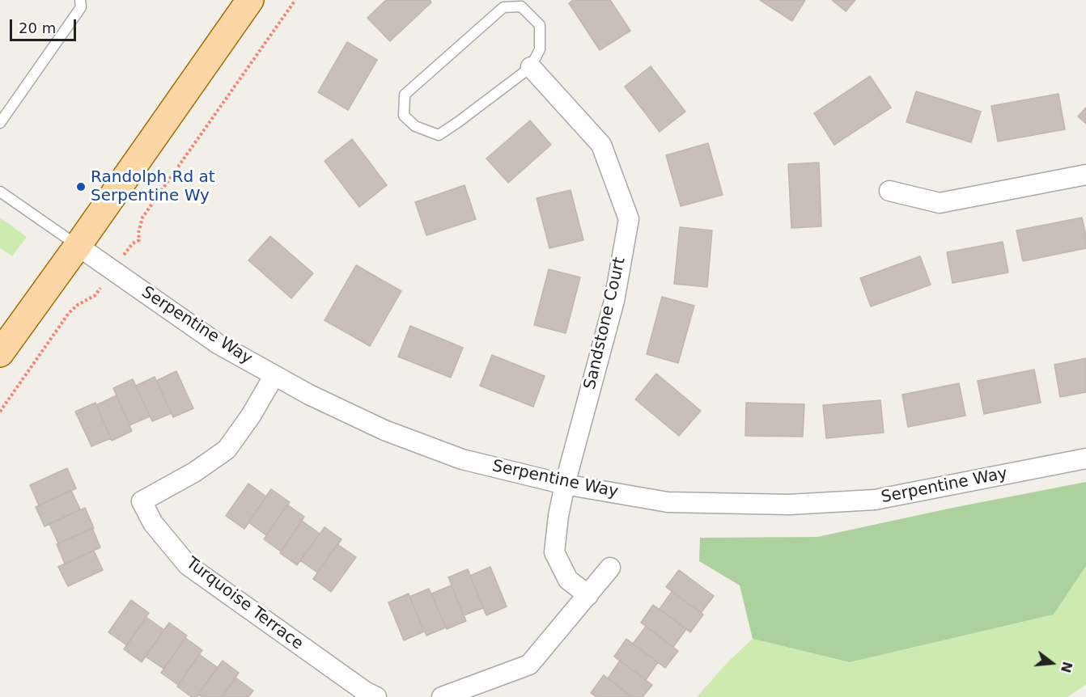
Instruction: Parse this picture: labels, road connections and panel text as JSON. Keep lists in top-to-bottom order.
{
  "streets": {
    "street": ["Sandstone Court", "Serpentine Way", "Turquoise Terrace"]
  },
  "crossings": [
    ["Sandstone Court", "Serpentine Way"],
    ["Serpentine Way", "Turquoise Terrace"]
  ],
  "places": ["Randolph Rd at Serpentine Wy"],
  "scale_bar": "20 m",
  "north": "right"
}
